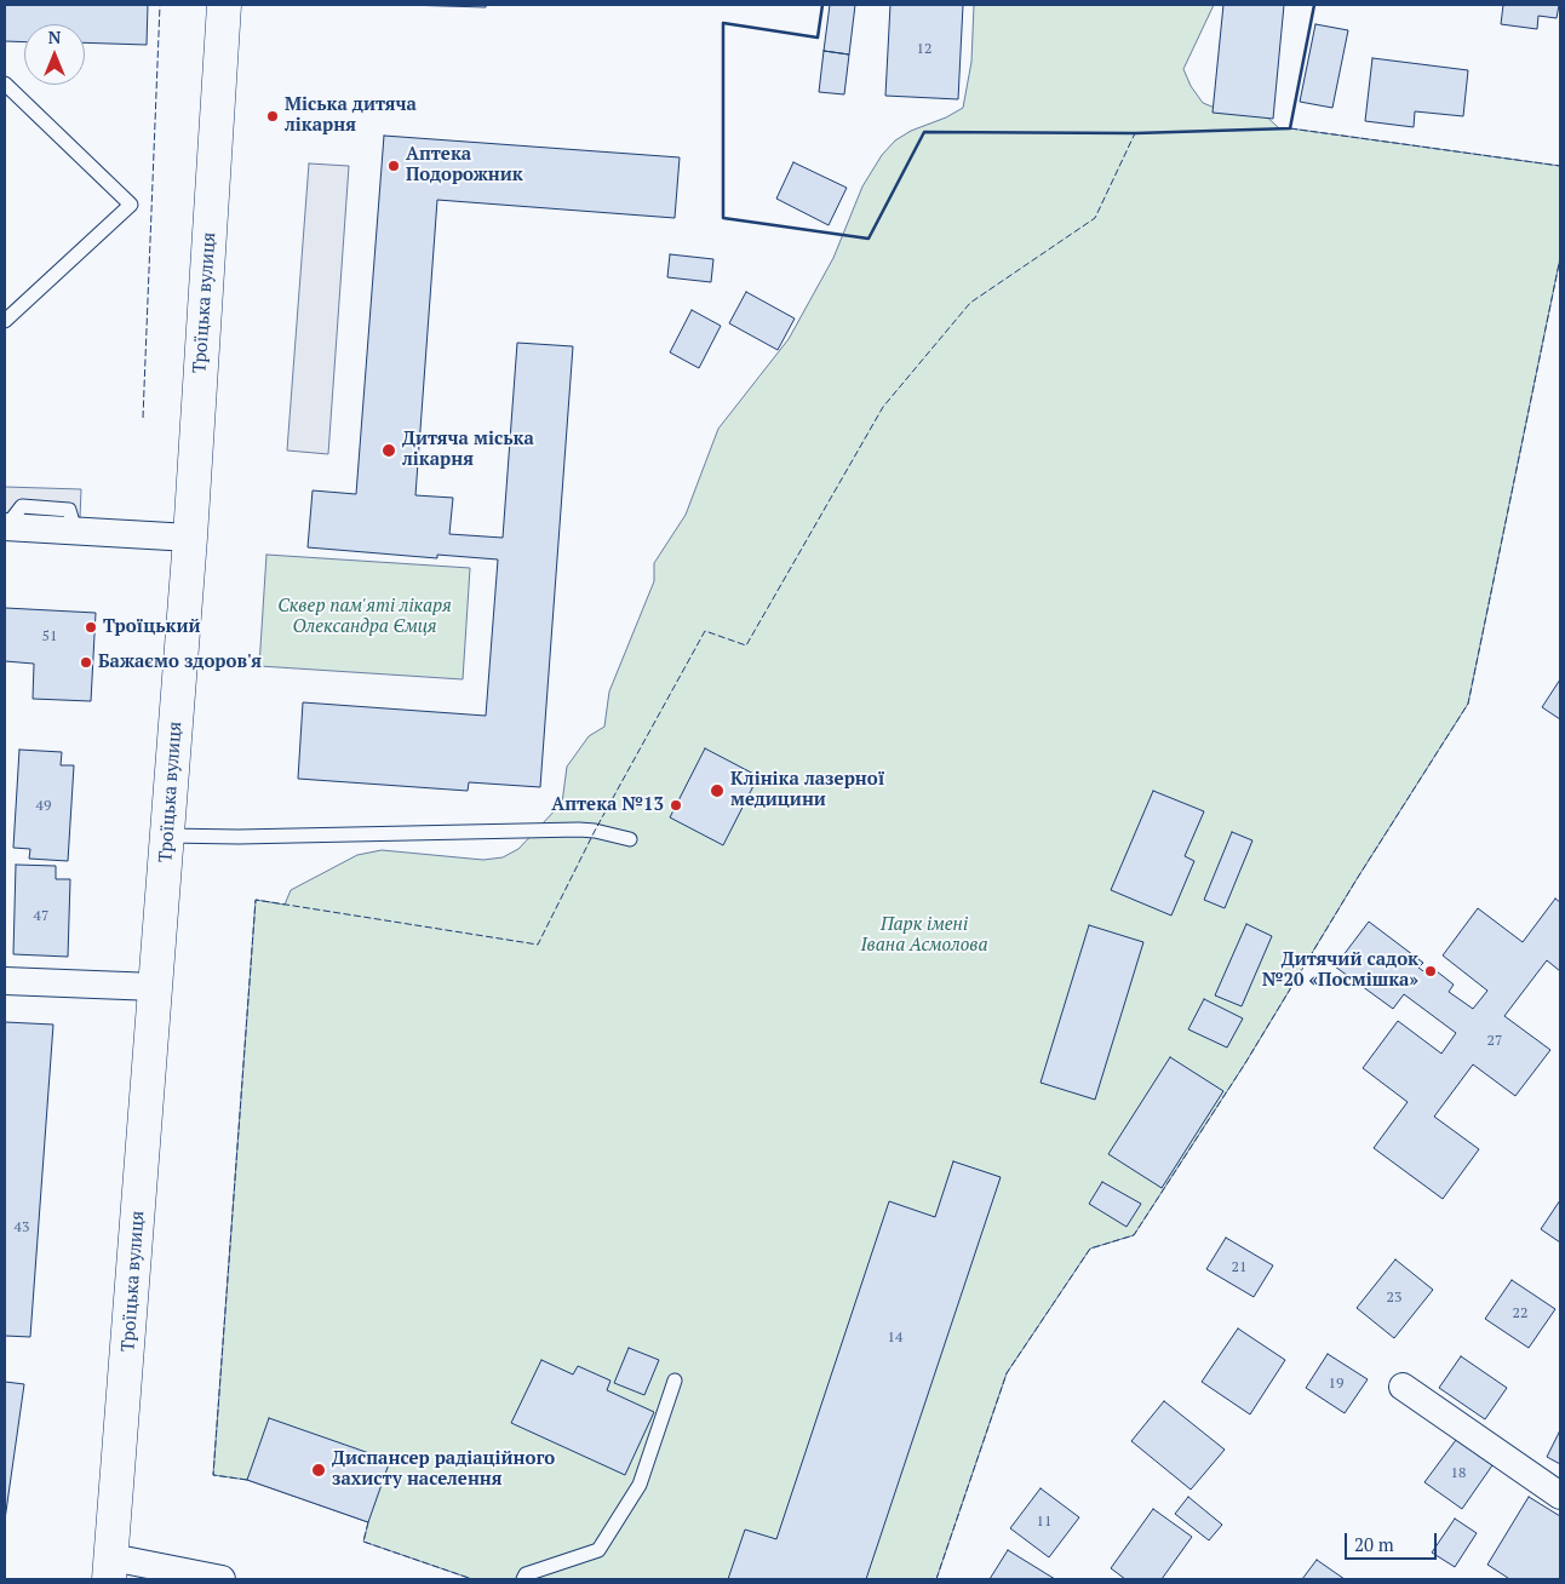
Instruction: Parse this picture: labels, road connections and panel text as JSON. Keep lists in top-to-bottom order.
{
  "streets": {
    "main road": ["Троїцька вулиця"]
  },
  "parks": ["Сквер пам'яті лікаря Олександра Ємця", "Парк імені Івана Асмолова"],
  "places": [
    "Міська дитяча лікарня",
    "Аптека Подорожник",
    "Дитяча міська лікарня",
    "Троїцький",
    "Бажаємо здоров'я",
    "Клініка лазерної медицини",
    "Аптека №13",
    "Дитячий садок №20 «Посмішка»",
    "Диспансер радіаційного захисту населення"
  ],
  "house_numbers": [
    "12",
    "51",
    "49",
    "47",
    "27",
    "43",
    "21",
    "23",
    "22",
    "14",
    "19",
    "18",
    "11"
  ],
  "scale_bar": "20 m",
  "north": "top"
}
